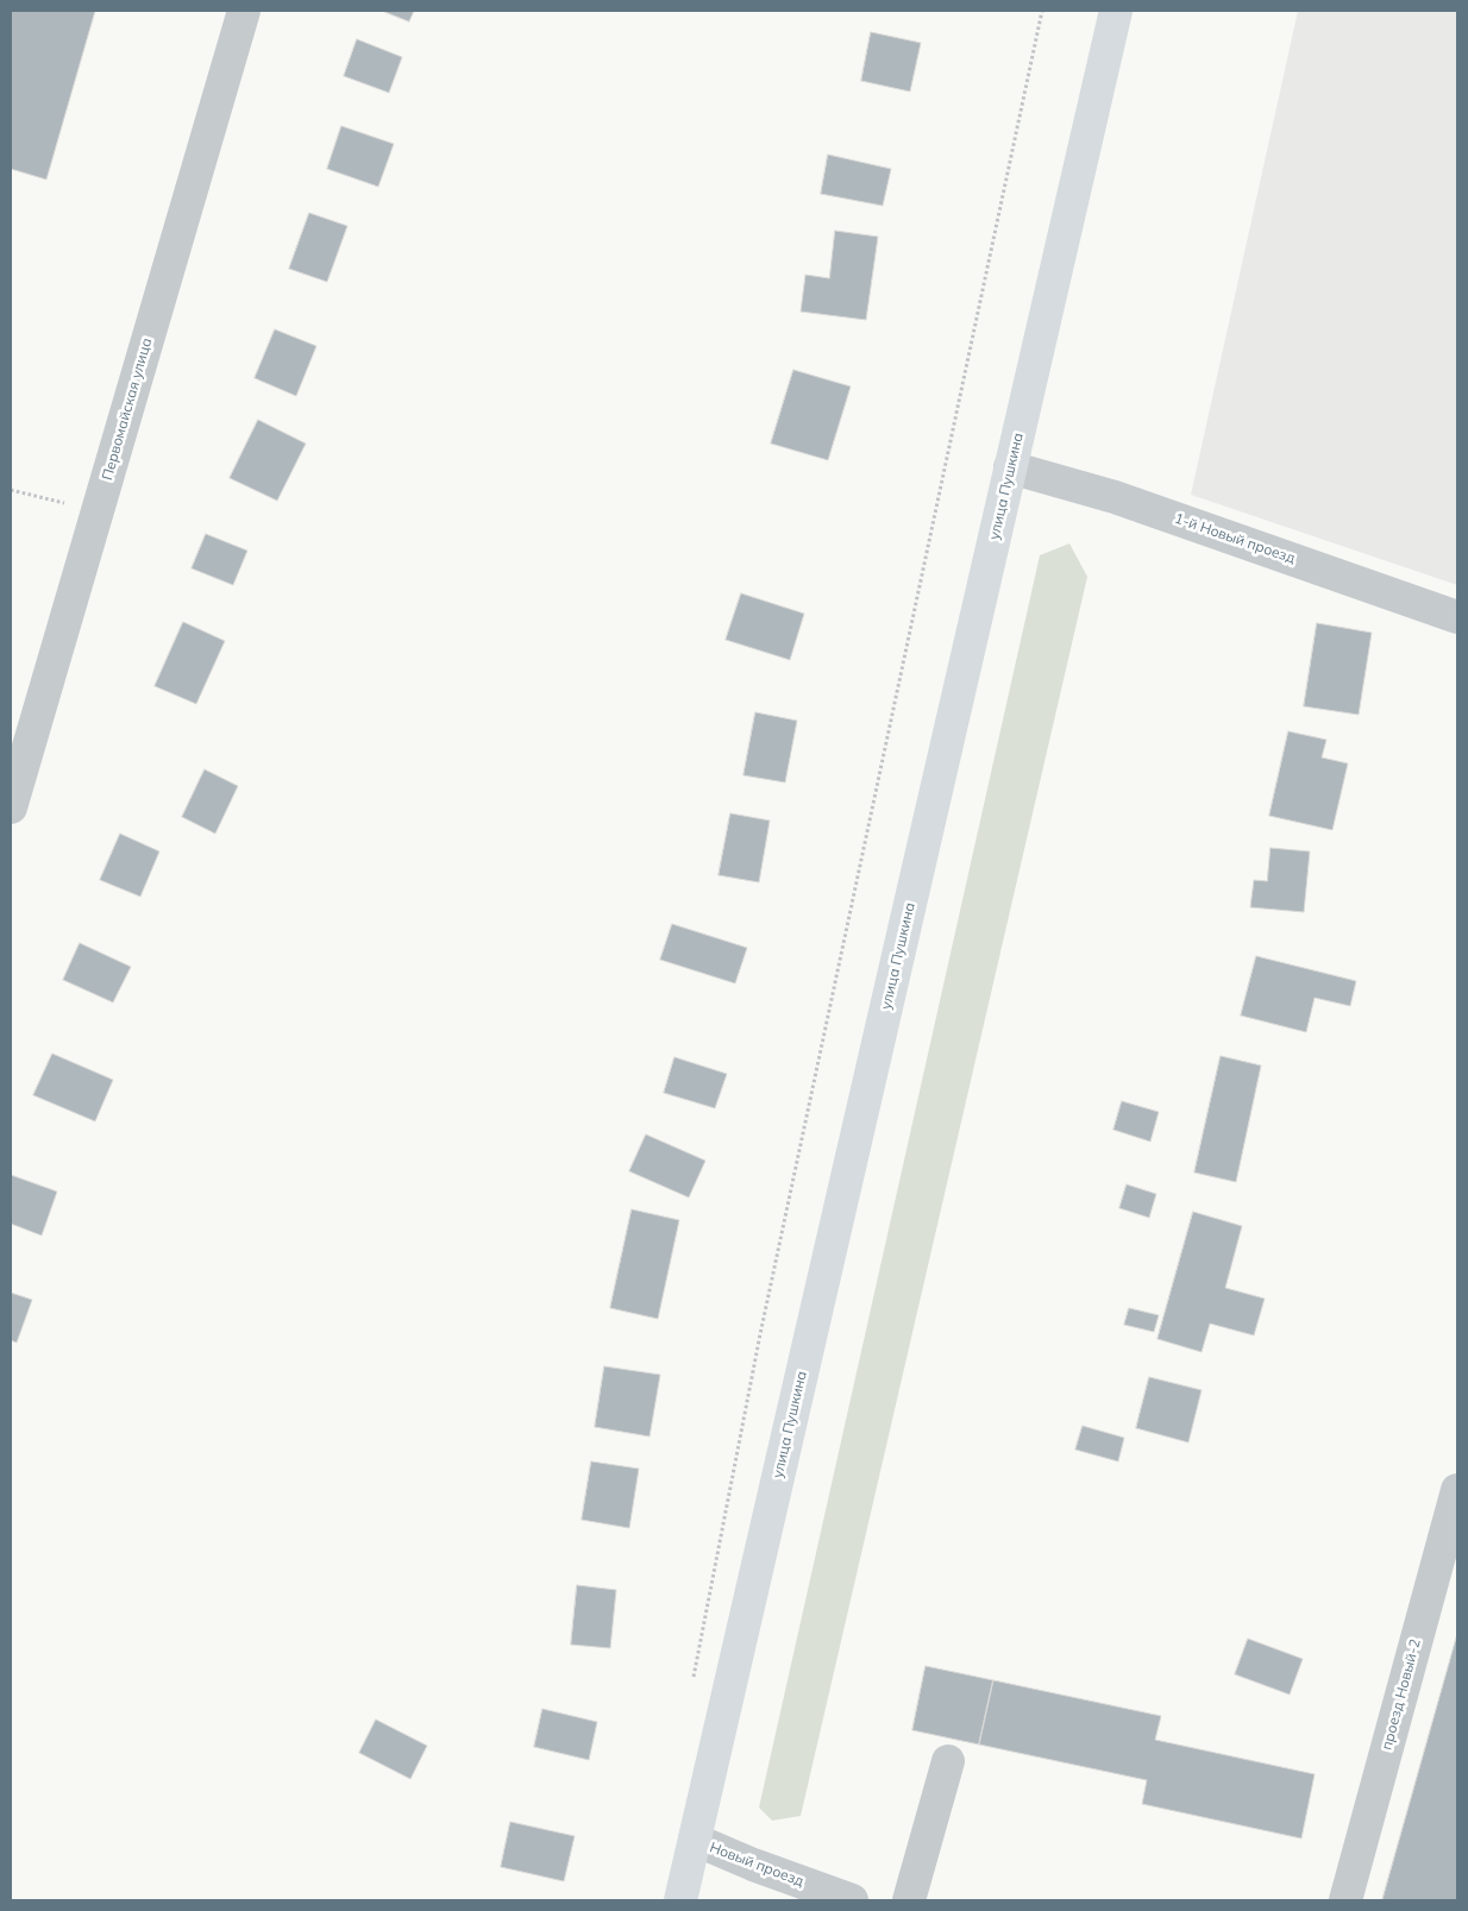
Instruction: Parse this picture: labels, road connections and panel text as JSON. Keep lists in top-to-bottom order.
{
  "streets": {
    "main road": ["улица Пушкина"],
    "street": [
      "Первомайская улица",
      "1-й Новый проезд",
      "проезд Новый-2",
      "Новый проезд"
    ]
  },
  "crossings": [
    ["улица Пушкина", "1-й Новый проезд"],
    ["улица Пушкина", "Новый проезд"]
  ]
}
